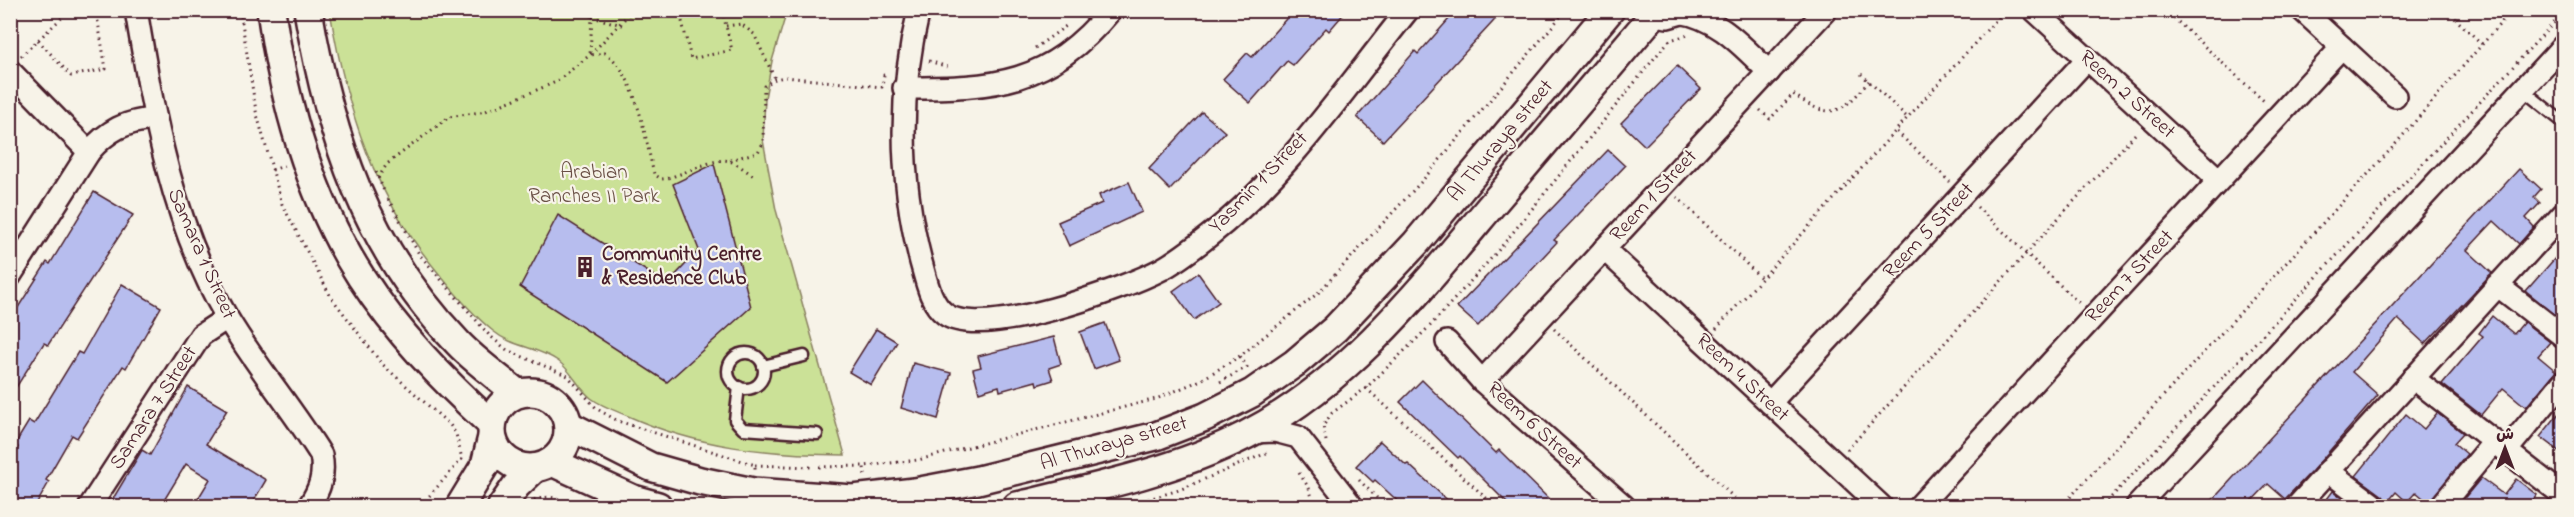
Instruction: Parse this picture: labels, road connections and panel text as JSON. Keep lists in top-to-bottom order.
{
  "streets": {
    "street": [
      "Reem 2 Street",
      "Al Thuraya street",
      "Yasmin 1 Street",
      "Reem 1 Street",
      "Reem 5 Street",
      "Samara 1 Street",
      "Reem 7 Street",
      "Reem 4 Street",
      "Samara 7 Street",
      "Reem 6 Street"
    ]
  },
  "crossings": [
    ["Reem 2 Street", "Reem 5 Street"],
    ["Reem 2 Street", "Reem 7 Street"],
    ["Reem 1 Street", "Reem 4 Street"],
    ["Reem 1 Street", "Reem 6 Street"],
    ["Reem 5 Street", "Reem 4 Street"],
    ["Samara 1 Street", "Samara 7 Street"]
  ],
  "parks": ["Arabian Ranches II Park"],
  "places": {
    "building": ["Community Centre & Residence Club"]
  },
  "north": "top"
}
